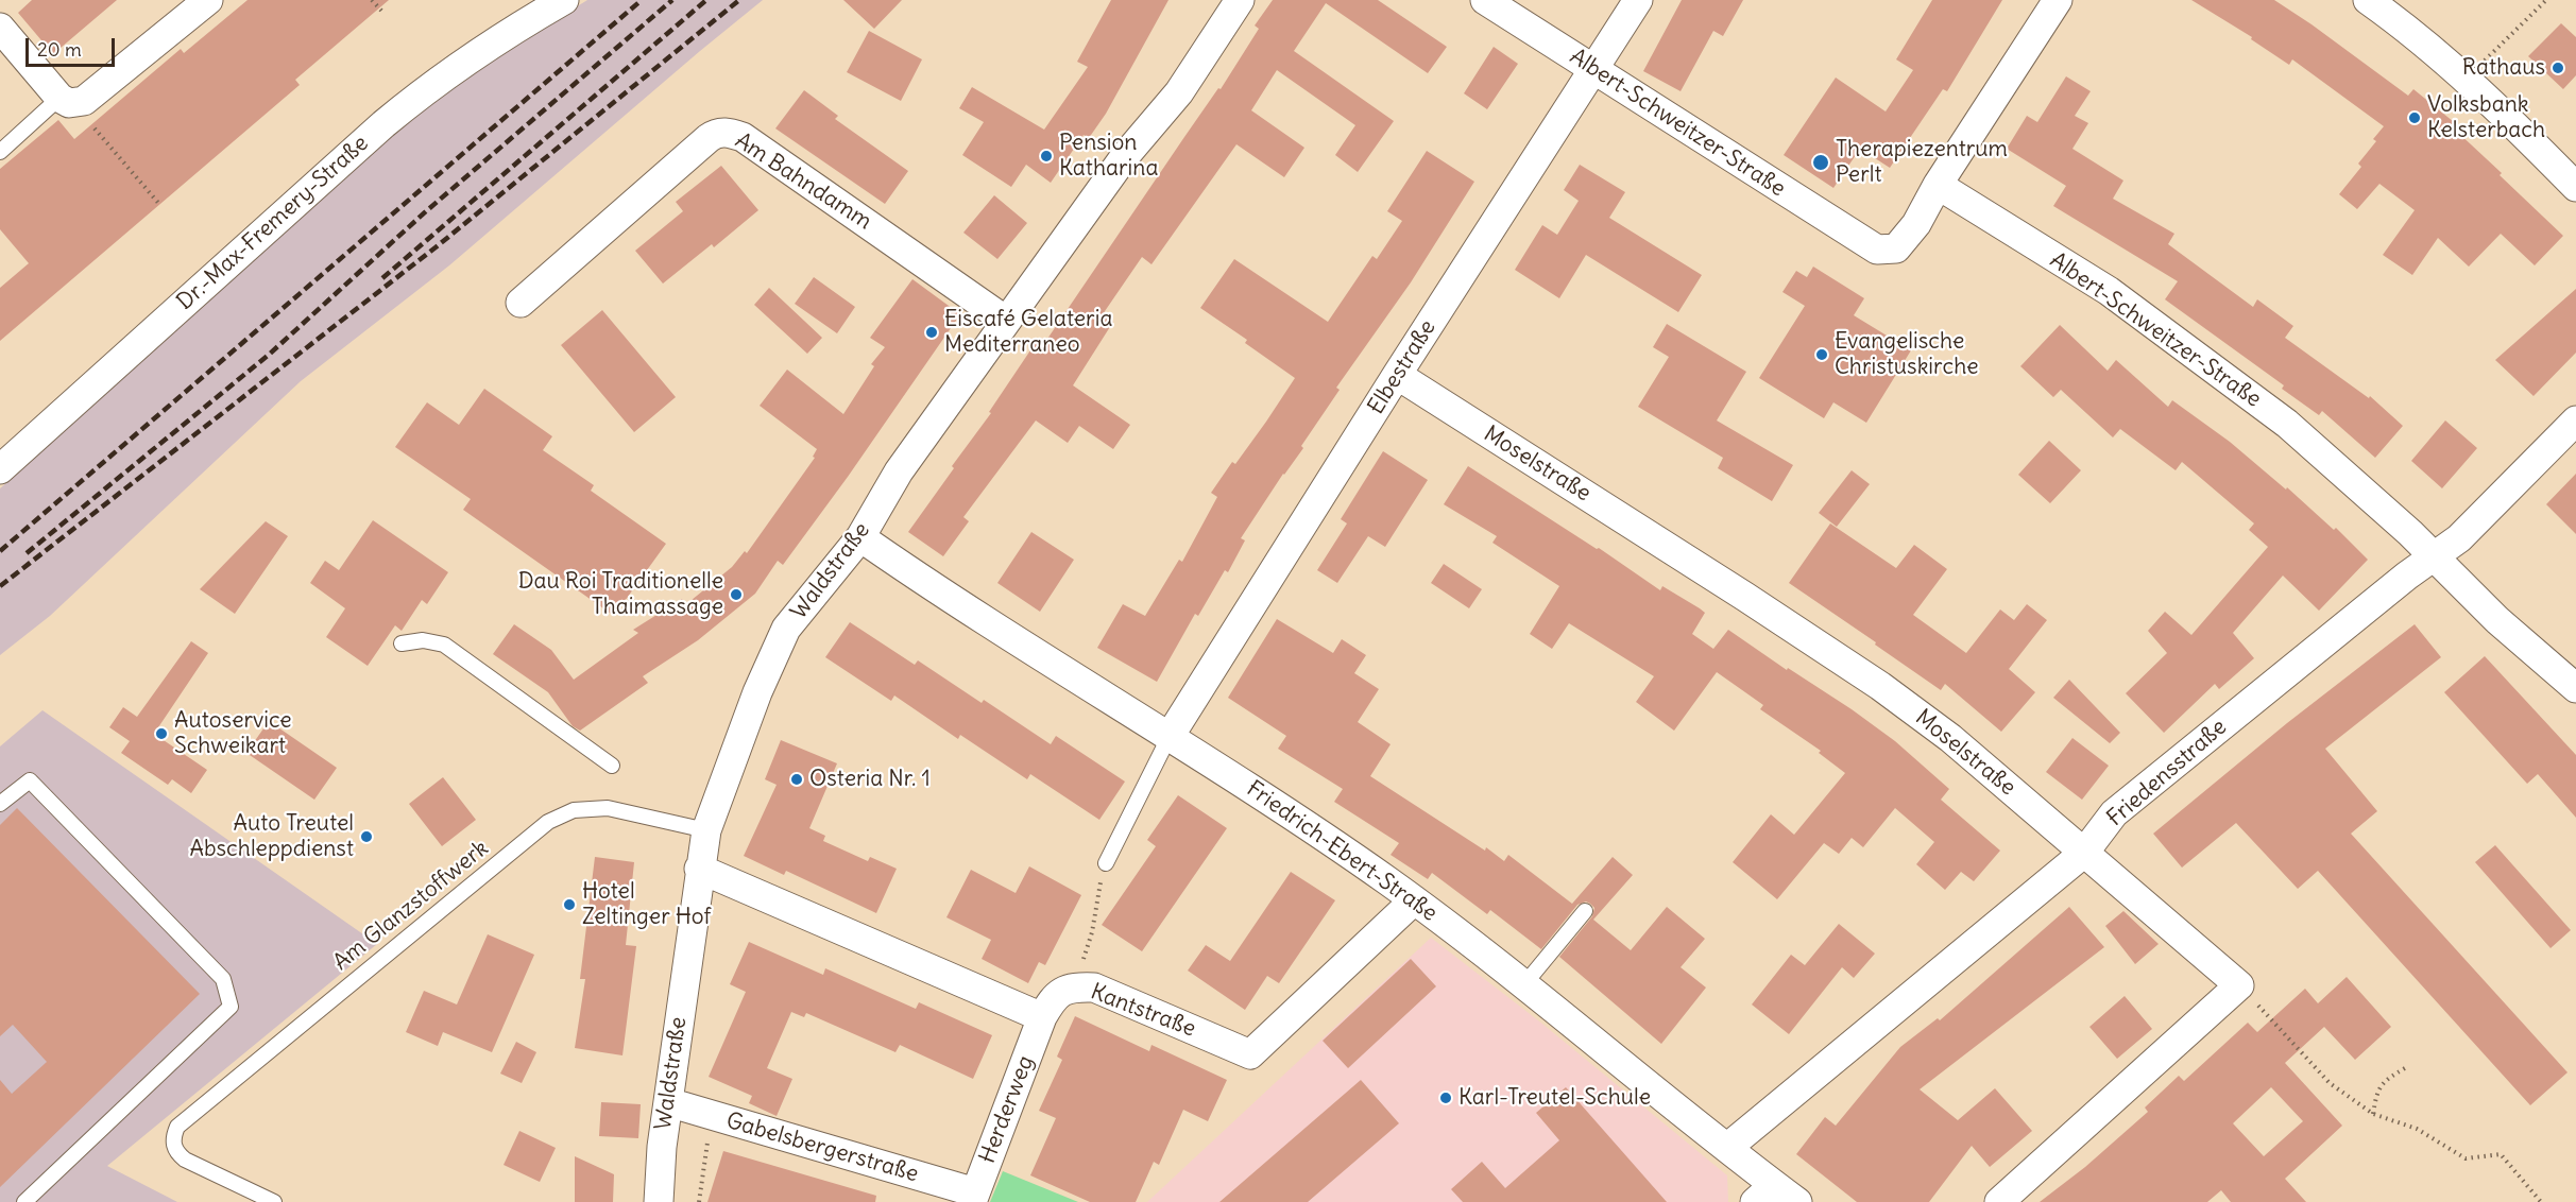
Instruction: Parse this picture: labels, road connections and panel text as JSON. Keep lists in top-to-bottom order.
{
  "streets": {
    "street": [
      "Albert-Schweitzer-Straße",
      "Am Bahndamm",
      "Dr.-Max-Fremery-Straße",
      "Elbestraße",
      "Moselstraße",
      "Waldstraße",
      "Friedensstraße",
      "Friedrich-Ebert-Straße",
      "Kantstraße",
      "Herderweg",
      "Gabelsbergerstraße"
    ],
    "lane": ["Am Glanzstoffwerk"]
  },
  "crossings": [
    ["Albert-Schweitzer-Straße", "Elbestraße"],
    ["Albert-Schweitzer-Straße", "Friedensstraße"],
    ["Am Bahndamm", "Waldstraße"],
    ["Elbestraße", "Moselstraße"],
    ["Elbestraße", "Friedrich-Ebert-Straße"],
    ["Moselstraße", "Friedensstraße"],
    ["Waldstraße", "Friedrich-Ebert-Straße"],
    ["Waldstraße", "Am Glanzstoffwerk"],
    ["Waldstraße", "Gabelsbergerstraße"],
    ["Friedensstraße", "Friedrich-Ebert-Straße"],
    ["Friedrich-Ebert-Straße", "Kantstraße"],
    ["Kantstraße", "Herderweg"],
    ["Herderweg", "Gabelsbergerstraße"]
  ],
  "places": [
    "Rathaus",
    "Volksbank Kelsterbach",
    "Pension Katharina",
    "Therapiezentrum Perlt",
    "Eiscafé Gelateria Mediterraneo",
    "Evangelische Christuskirche",
    "Dau Roi Traditionelle Thaimassage",
    "Autoservice Schweikart",
    "Osteria Nr. 1",
    "Auto Treutel Abschleppdienst",
    "Hotel Zeltinger Hof",
    "Karl-Treutel-Schule"
  ],
  "scale_bar": "20 m"
}
